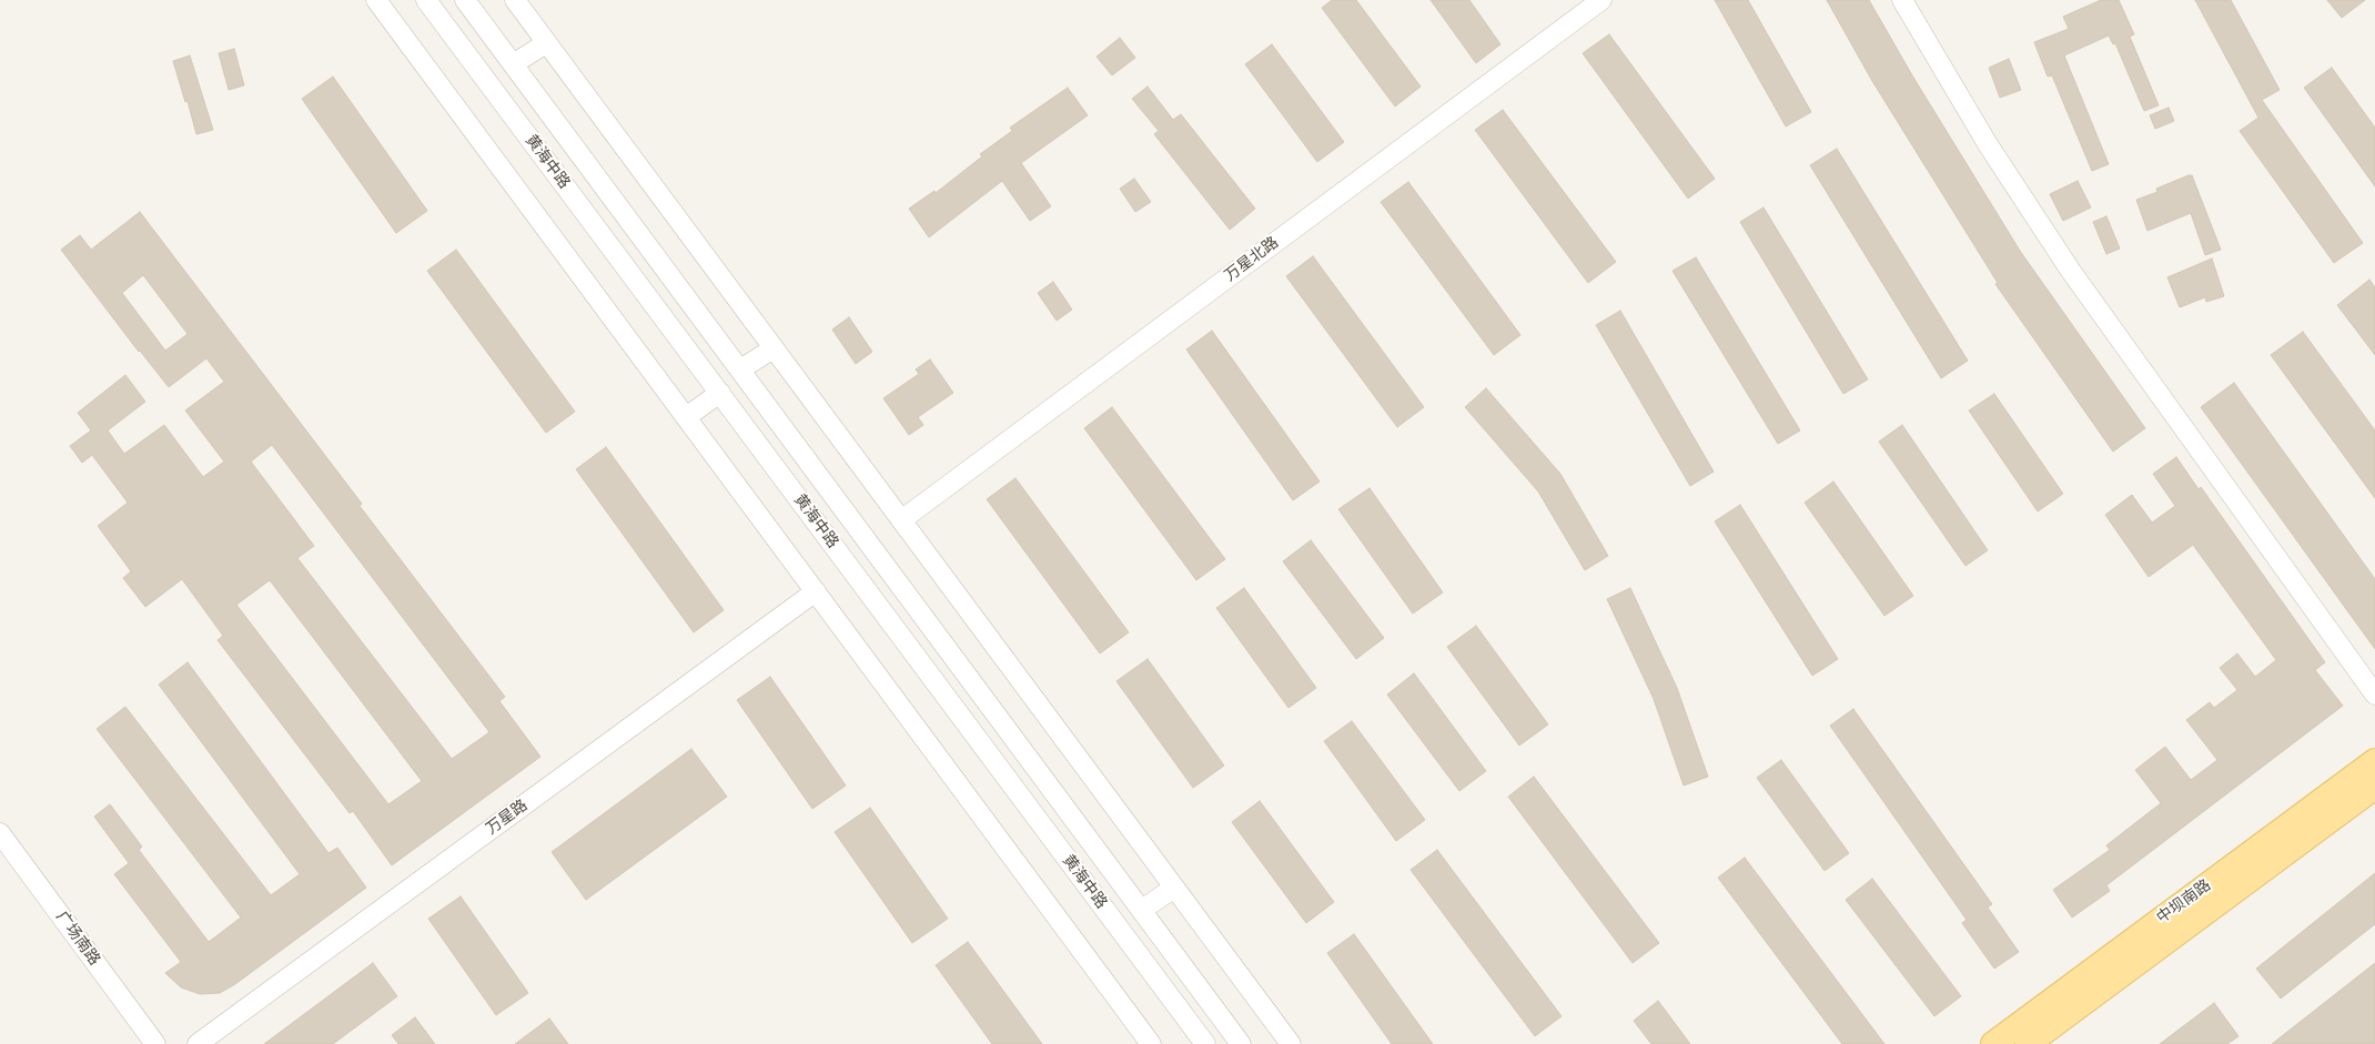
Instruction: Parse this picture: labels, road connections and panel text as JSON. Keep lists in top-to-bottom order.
{
  "streets": {
    "main road": ["中坝南路"],
    "street": [
      "黄海中路",
      "万星北路",
      "万星路",
      "广场南路"
    ]
  }
}
